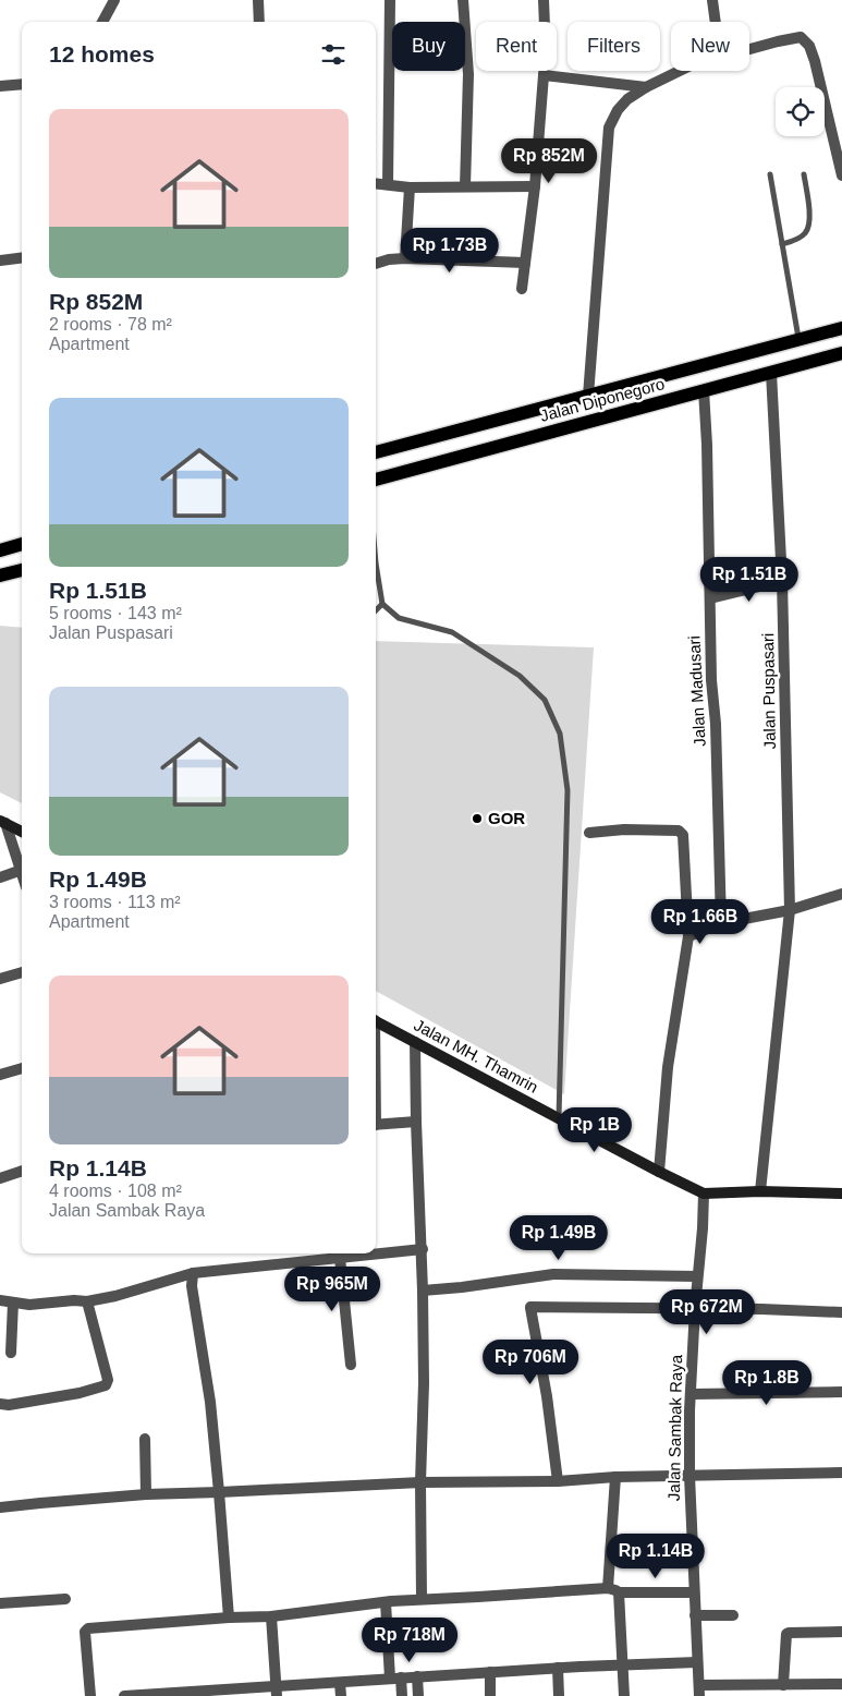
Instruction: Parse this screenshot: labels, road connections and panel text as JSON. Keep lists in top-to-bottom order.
{
  "streets": {
    "main road": ["Jalan Diponegoro", "Jalan MH. Thamrin"],
    "street": ["Jalan Madusari", "Jalan Puspasari", "Jalan Sambak Raya"]
  },
  "crossings": [
    ["Jalan Diponegoro", "Jalan Madusari"],
    ["Jalan Diponegoro", "Jalan Puspasari"],
    ["Jalan Puspasari", "Jalan MH. Thamrin"],
    ["Jalan MH. Thamrin", "Jalan Sambak Raya"]
  ],
  "places": ["GOR"],
  "page": {
    "chip": [
      "Buy",
      "Rent",
      "Filters",
      "New"
    ],
    "heading": "12 homes",
    "list": [
      {
        "name": "Rp 852M",
        "note": "2 rooms · 78 m² · Apartment"
      },
      {
        "name": "Rp 1.51B",
        "note": "5 rooms · 143 m² · Jalan Puspasari"
      },
      {
        "name": "Rp 1.49B",
        "note": "3 rooms · 113 m² · Apartment"
      },
      {
        "name": "Rp 1.14B",
        "note": "4 rooms · 108 m² · Jalan Sambak Raya"
      }
    ],
    "price": [
      "Rp 852M",
      "Rp 1.73B",
      "Rp 1.51B",
      "Rp 1.66B",
      "Rp 1B",
      "Rp 1.49B",
      "Rp 965M",
      "Rp 672M",
      "Rp 706M",
      "Rp 1.8B",
      "Rp 1.14B",
      "Rp 718M"
    ]
  }
}
